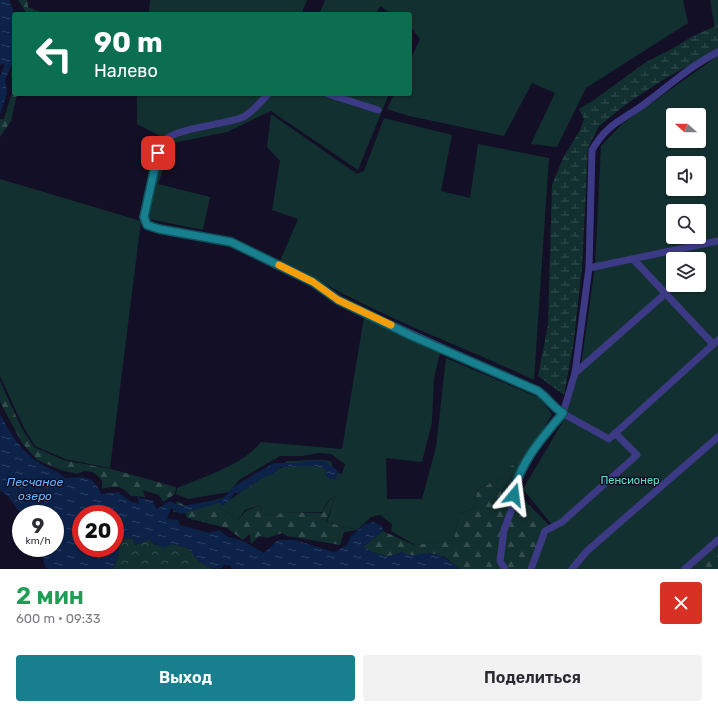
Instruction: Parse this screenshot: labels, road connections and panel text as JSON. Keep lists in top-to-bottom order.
{
  "water": ["Песчаное озеро"],
  "parks": ["Пенсионер"],
  "north": "left",
  "page": {
    "turn": ["90 m", "Налево"],
    "speed": "9 km/h",
    "limit": "20",
    "heading": ["2 мин", "600 m · 09:33"],
    "buttons": ["Выход", "Поделиться"]
  }
}
